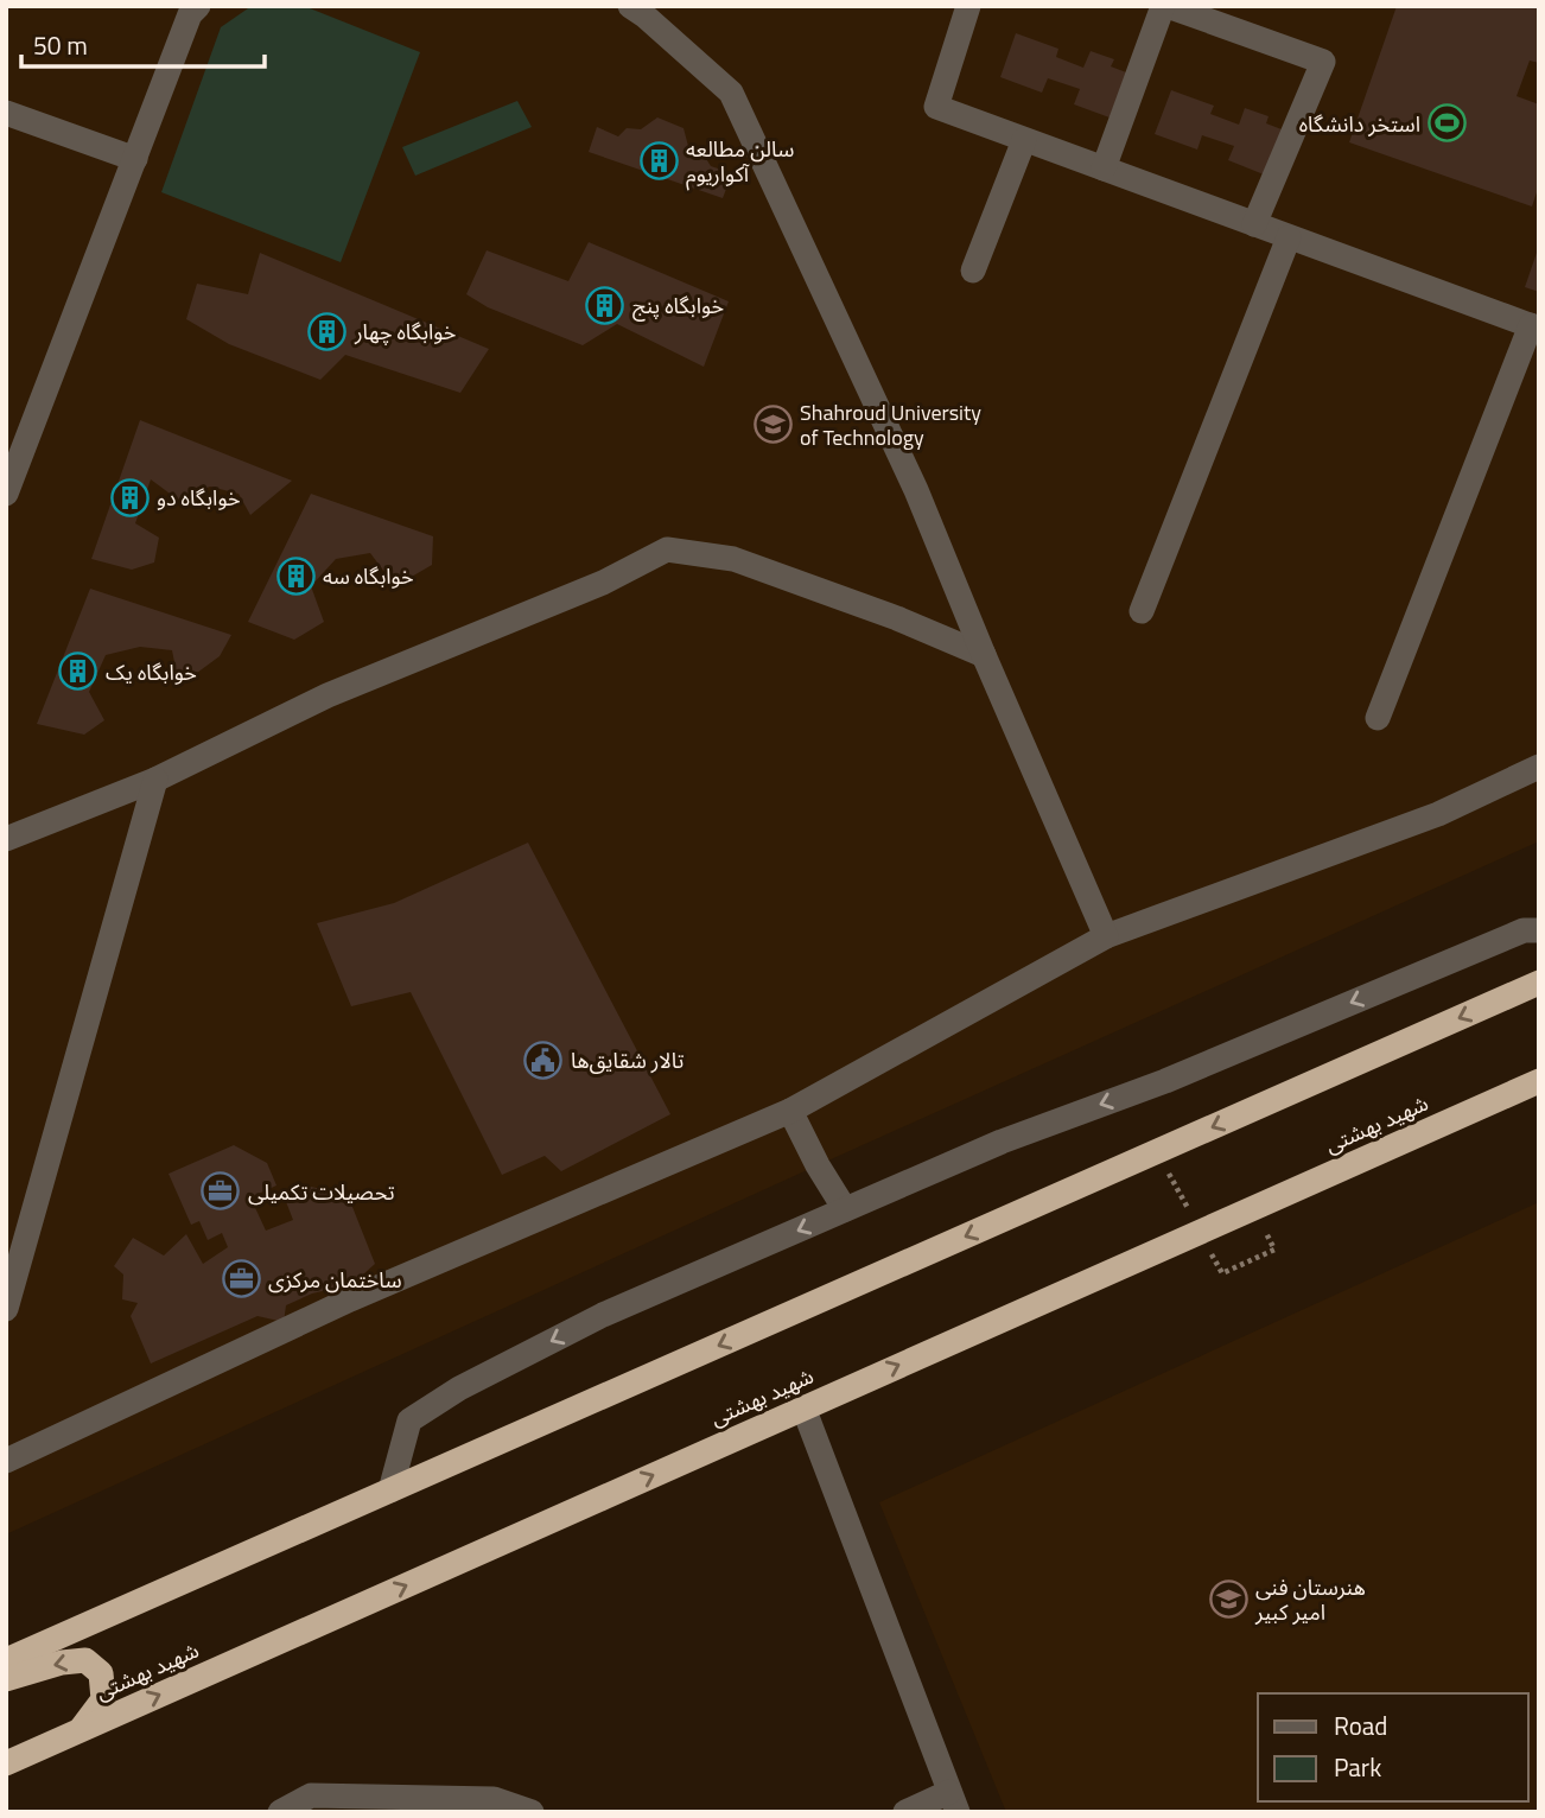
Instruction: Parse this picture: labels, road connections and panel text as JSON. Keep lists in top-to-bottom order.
{
  "streets": {
    "highway": ["شهید بهشتی"]
  },
  "places": {
    "sports": ["استخر دانشگاه"],
    "building": [
      "سالن مطالعه آکواریوم",
      "خوابگاه پنج",
      "خوابگاه چهار",
      "خوابگاه دو",
      "خوابگاه سه",
      "خوابگاه یک"
    ],
    "school or university": ["Shahroud University of Technology", "هنرستان فنی امیر کبیر"],
    "public building": ["تالار شقایق‌‌ها"],
    "office": ["تحصیلات تکمیلی", "ساختمان مرکزی"]
  },
  "legend": ["Road", "Park"],
  "scale_bar": "50 m"
}
